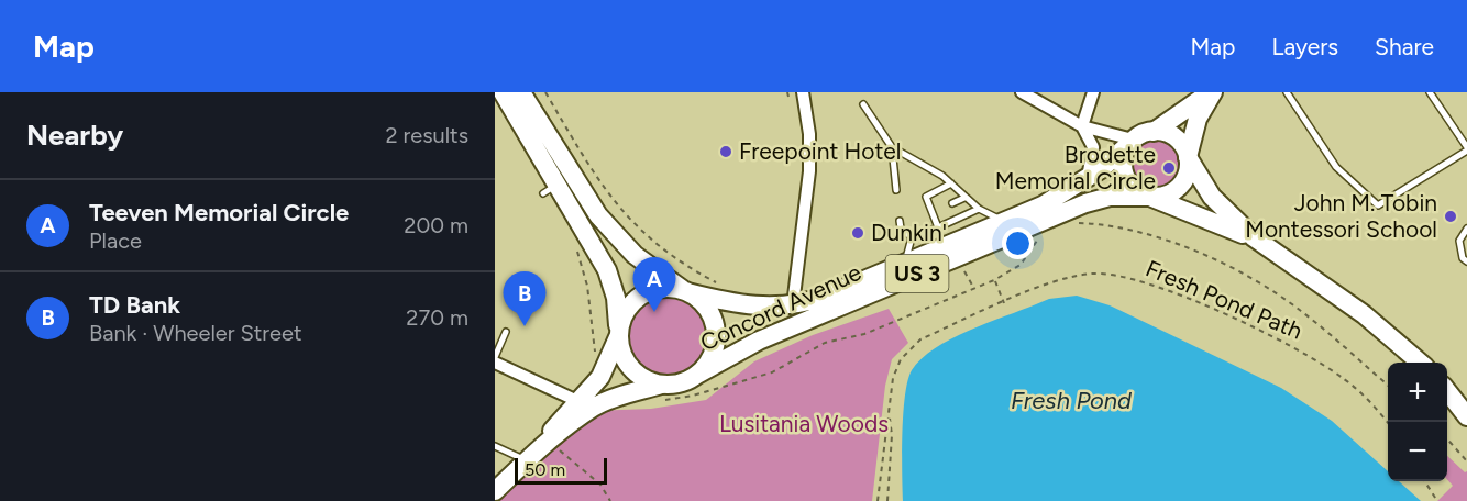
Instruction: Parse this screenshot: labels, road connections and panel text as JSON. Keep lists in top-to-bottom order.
{
  "streets": {
    "main road": ["US 3", "Concord Avenue"],
    "path": ["Fresh Pond Path"]
  },
  "crossings": [
    ["US 3", "Concord Avenue"]
  ],
  "water": ["Fresh Pond"],
  "parks": ["Lusitania Woods"],
  "places": [
    "Freepoint Hotel",
    "Brodette Memorial Circle",
    "John M. Tobin Montessori School",
    "Dunkin'"
  ],
  "scale_bar": "50 m",
  "page": {
    "header": "Map",
    "nav": ["Map", "Layers", "Share"],
    "heading": ["Nearby", "2 results"],
    "list": [
      {
        "mark": "A",
        "name": "Teeven Memorial Circle",
        "note": "Place",
        "value": "200 m"
      },
      {
        "mark": "B",
        "name": "TD Bank",
        "note": "Bank · Wheeler Street",
        "value": "270 m"
      }
    ],
    "pins": ["A", "B"],
    "map_buttons": ["+", "−"],
    "scale": "50 m"
  }
}
